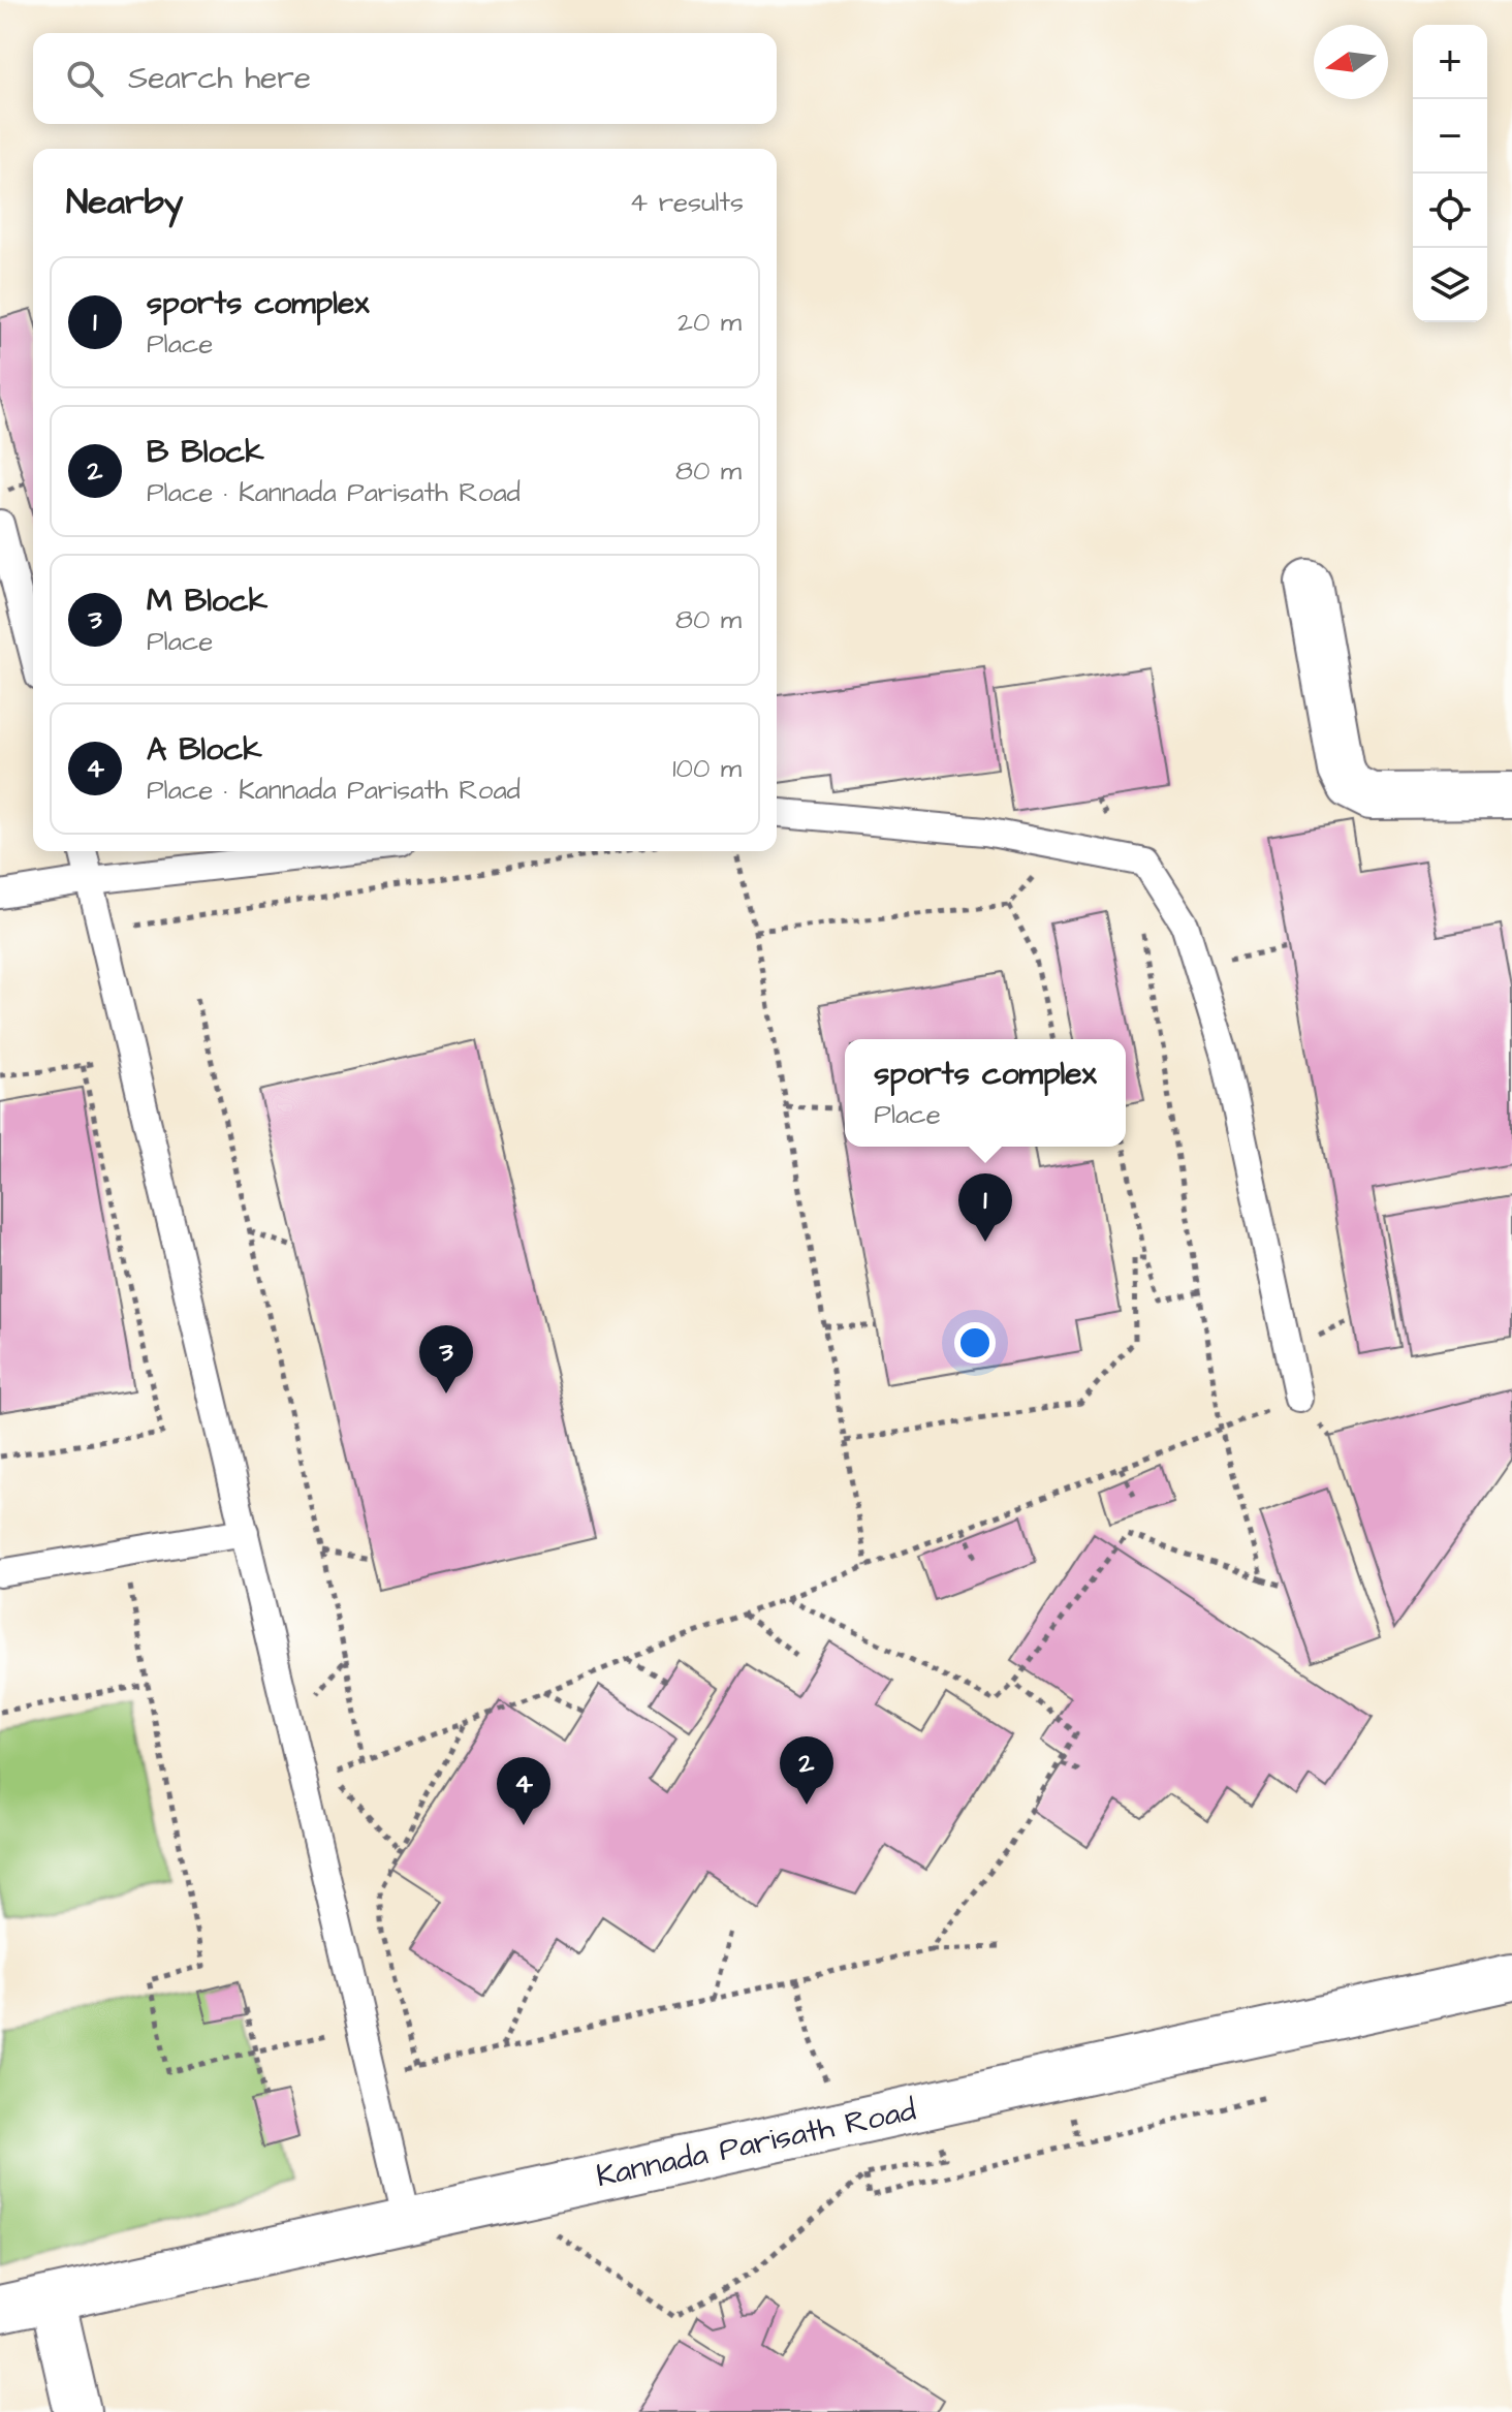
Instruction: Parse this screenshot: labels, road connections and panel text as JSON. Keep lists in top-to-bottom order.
{
  "streets": {
    "street": ["Kannada Parisath Road"]
  },
  "north": "left",
  "page": {
    "map_buttons": ["+", "−"],
    "search": "Search here",
    "heading": ["Nearby", "4 results"],
    "list": [
      {
        "mark": "1",
        "name": "sports complex",
        "note": "Place",
        "value": "20 m"
      },
      {
        "mark": "2",
        "name": "B Block",
        "note": "Place · Kannada Parisath Road",
        "value": "80 m"
      },
      {
        "mark": "3",
        "name": "M Block",
        "note": "Place",
        "value": "80 m"
      },
      {
        "mark": "4",
        "name": "A Block",
        "note": "Place · Kannada Parisath Road",
        "value": "100 m"
      }
    ],
    "popup": ["sports complex", "Place"],
    "pins": [
      "1",
      "3",
      "2",
      "4"
    ]
  }
}
